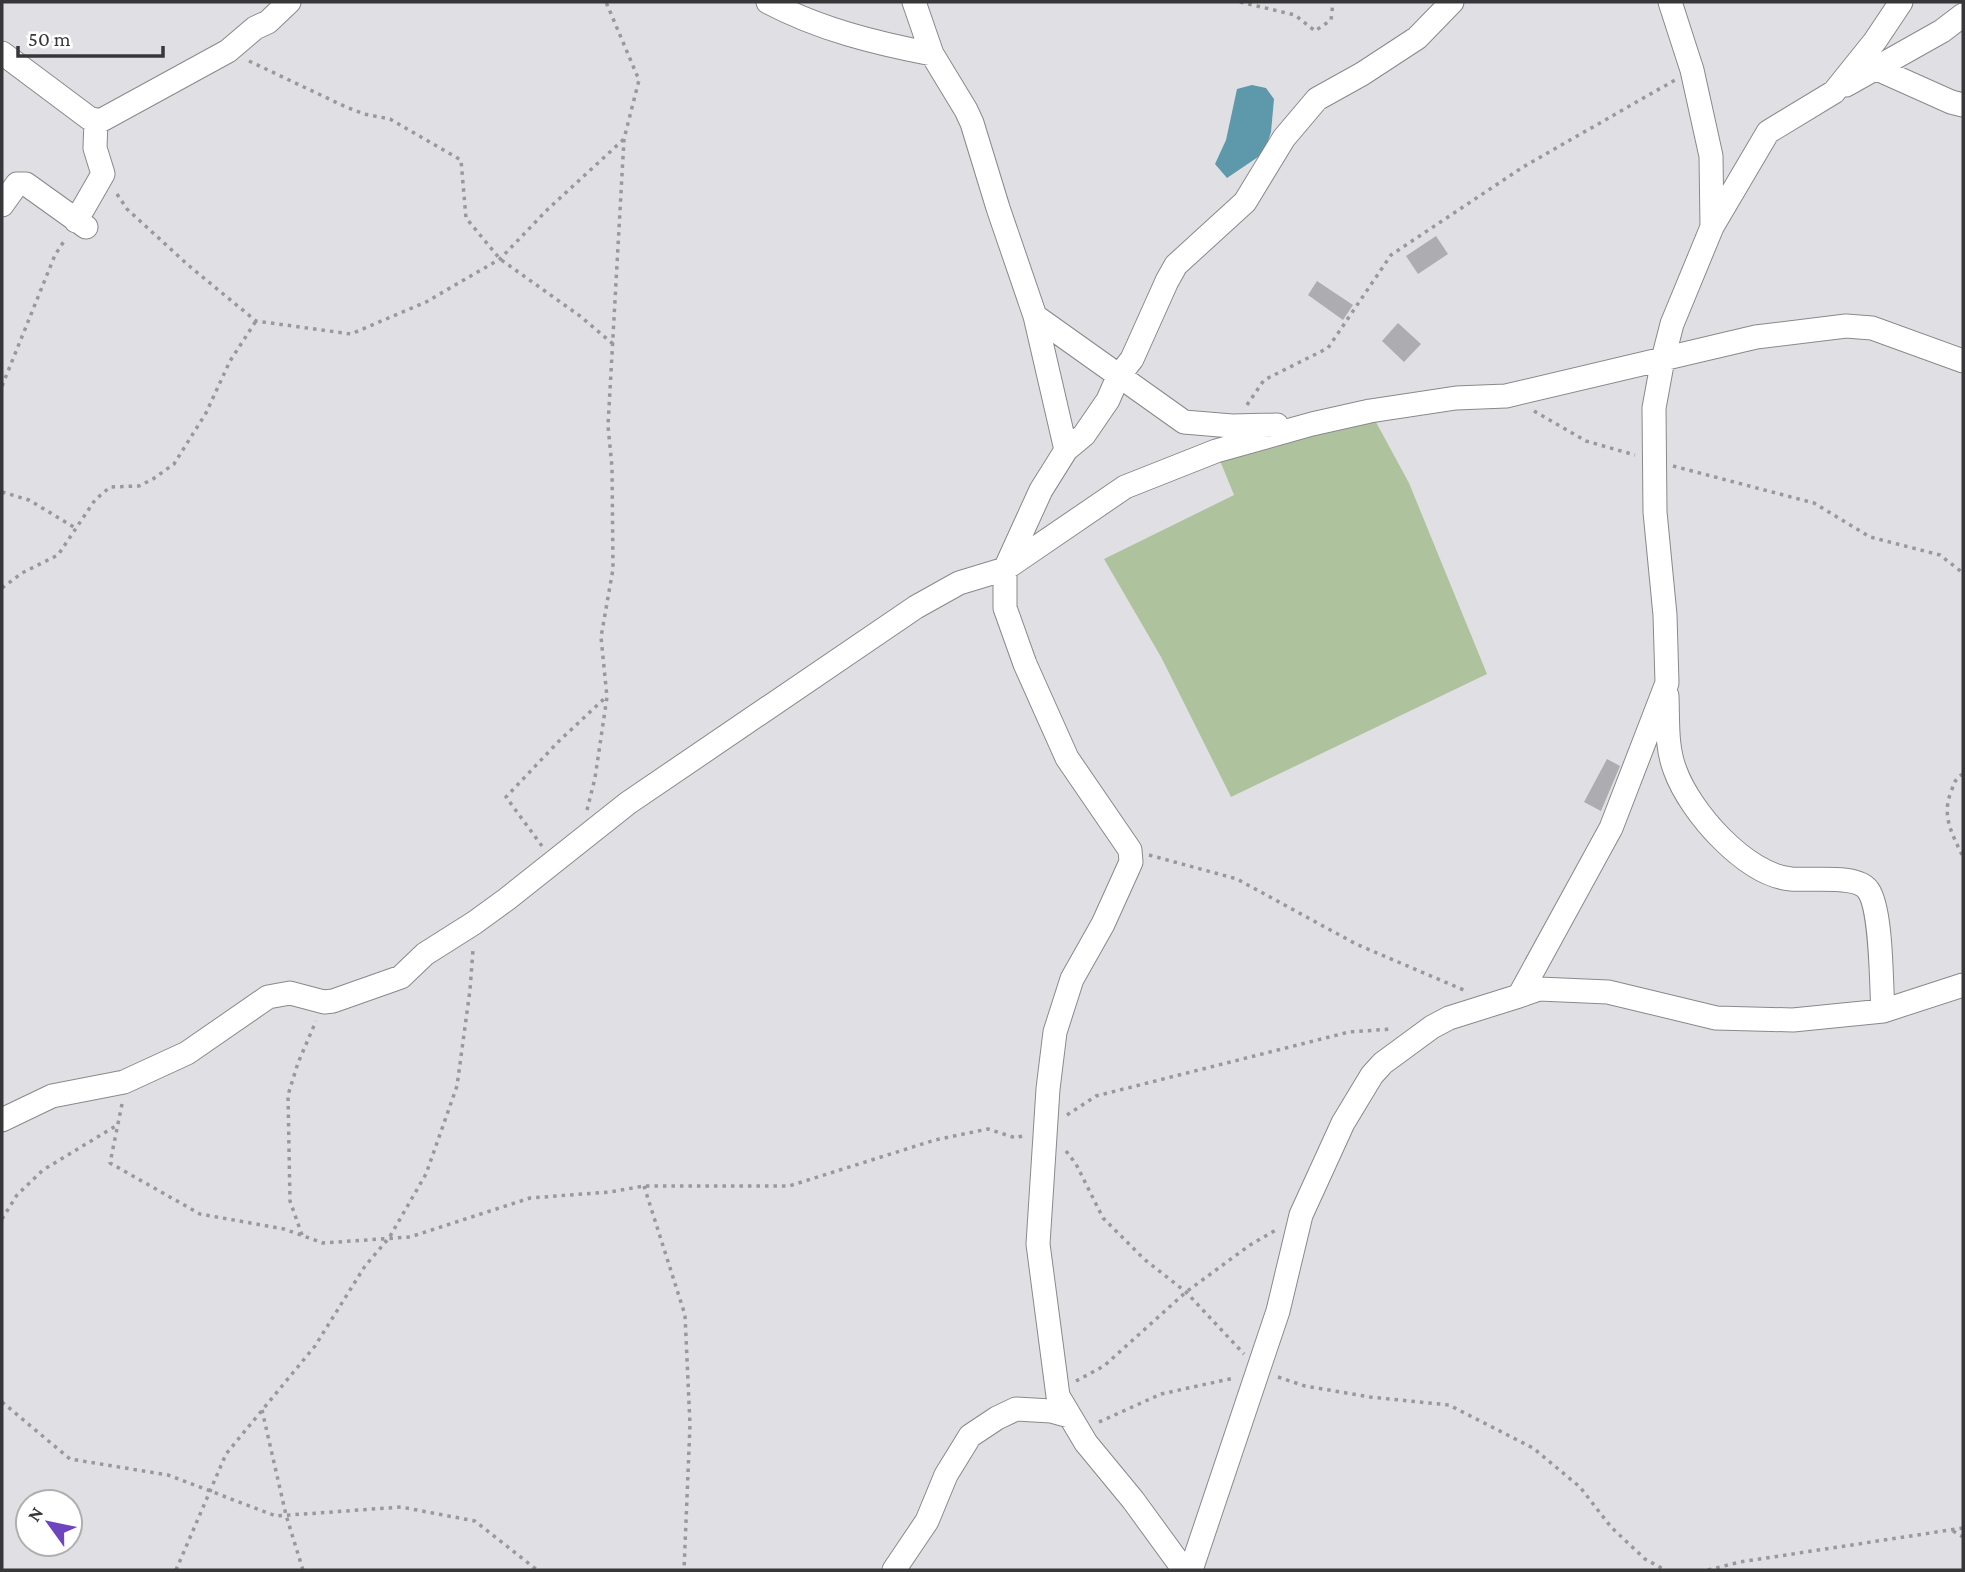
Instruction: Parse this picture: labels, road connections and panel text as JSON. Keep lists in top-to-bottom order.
{
  "scale_bar": "50 m",
  "north": "top left"
}
